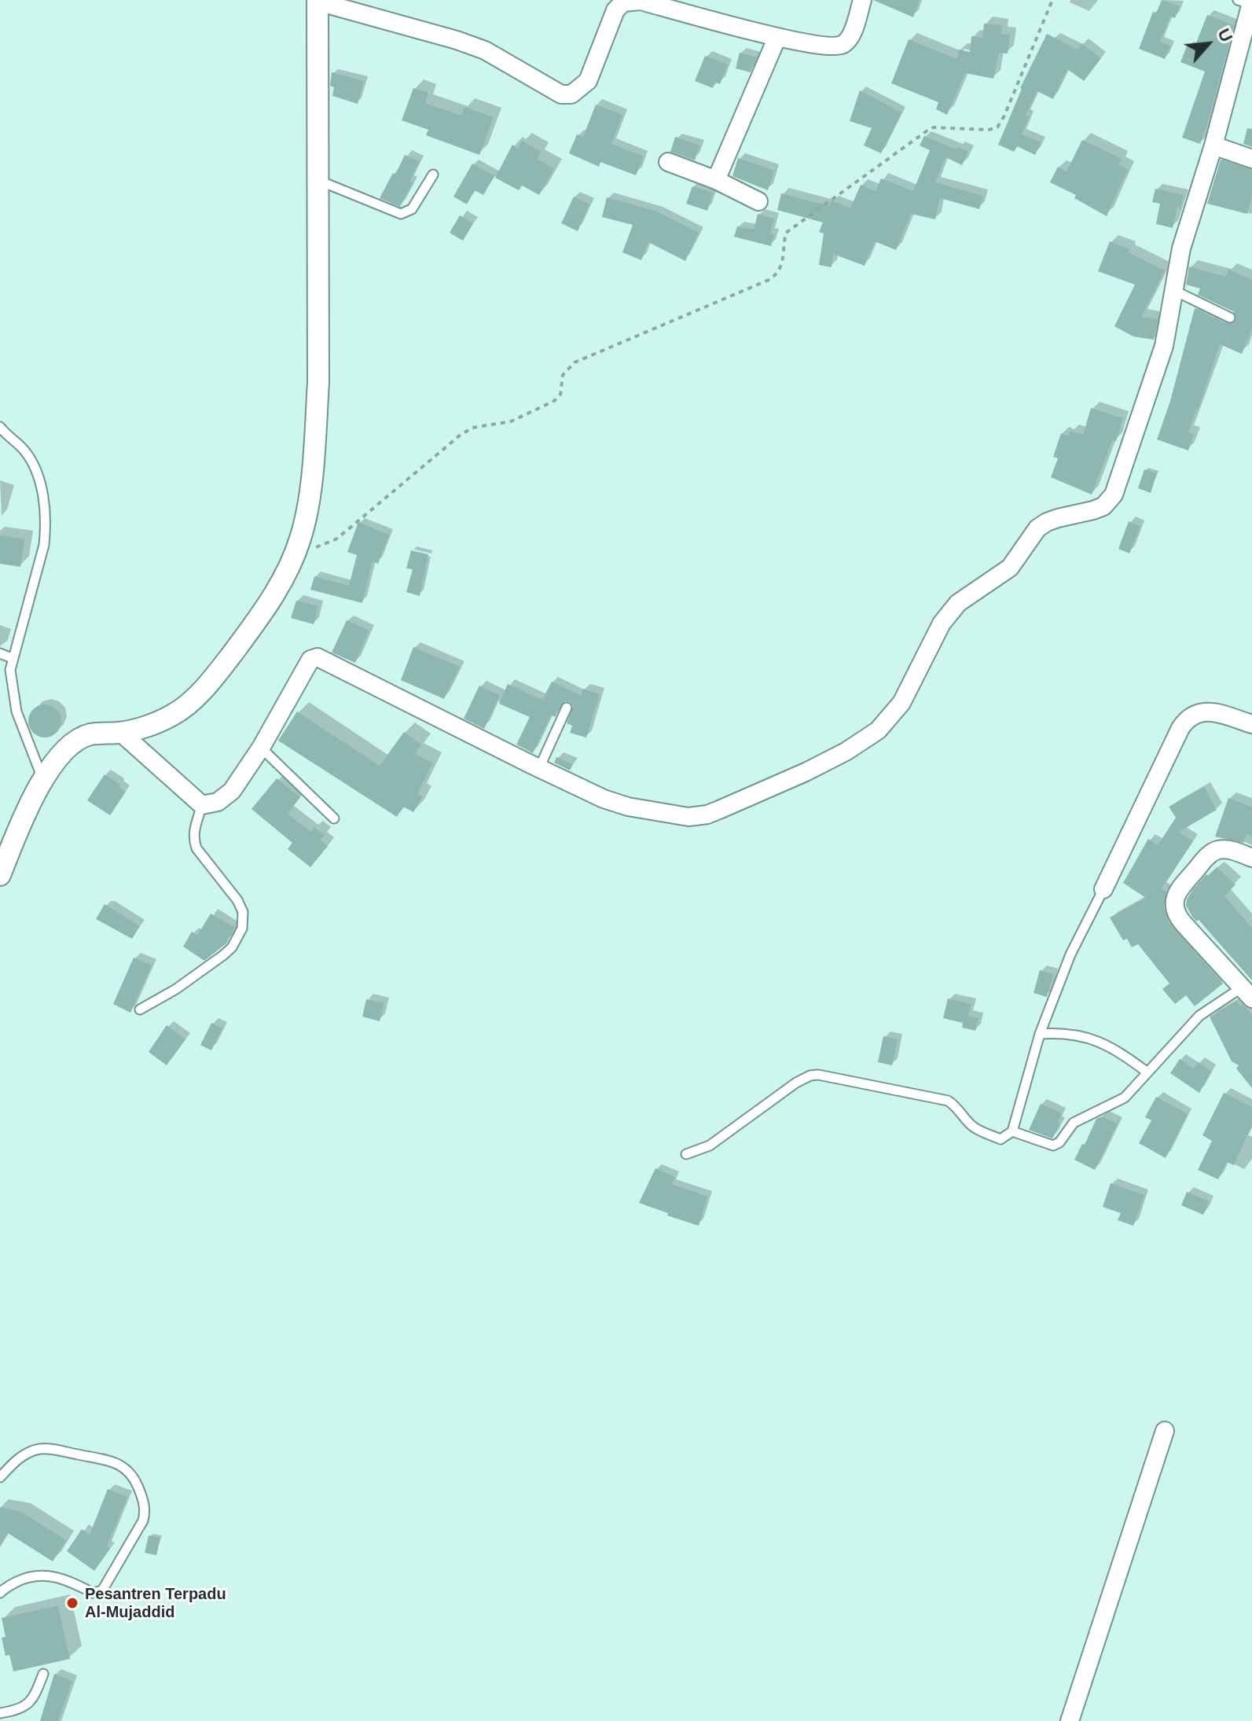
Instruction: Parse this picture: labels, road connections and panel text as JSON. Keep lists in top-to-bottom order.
{
  "places": ["Pesantren Terpadu Al-Mujaddid"],
  "north": "top right"
}
